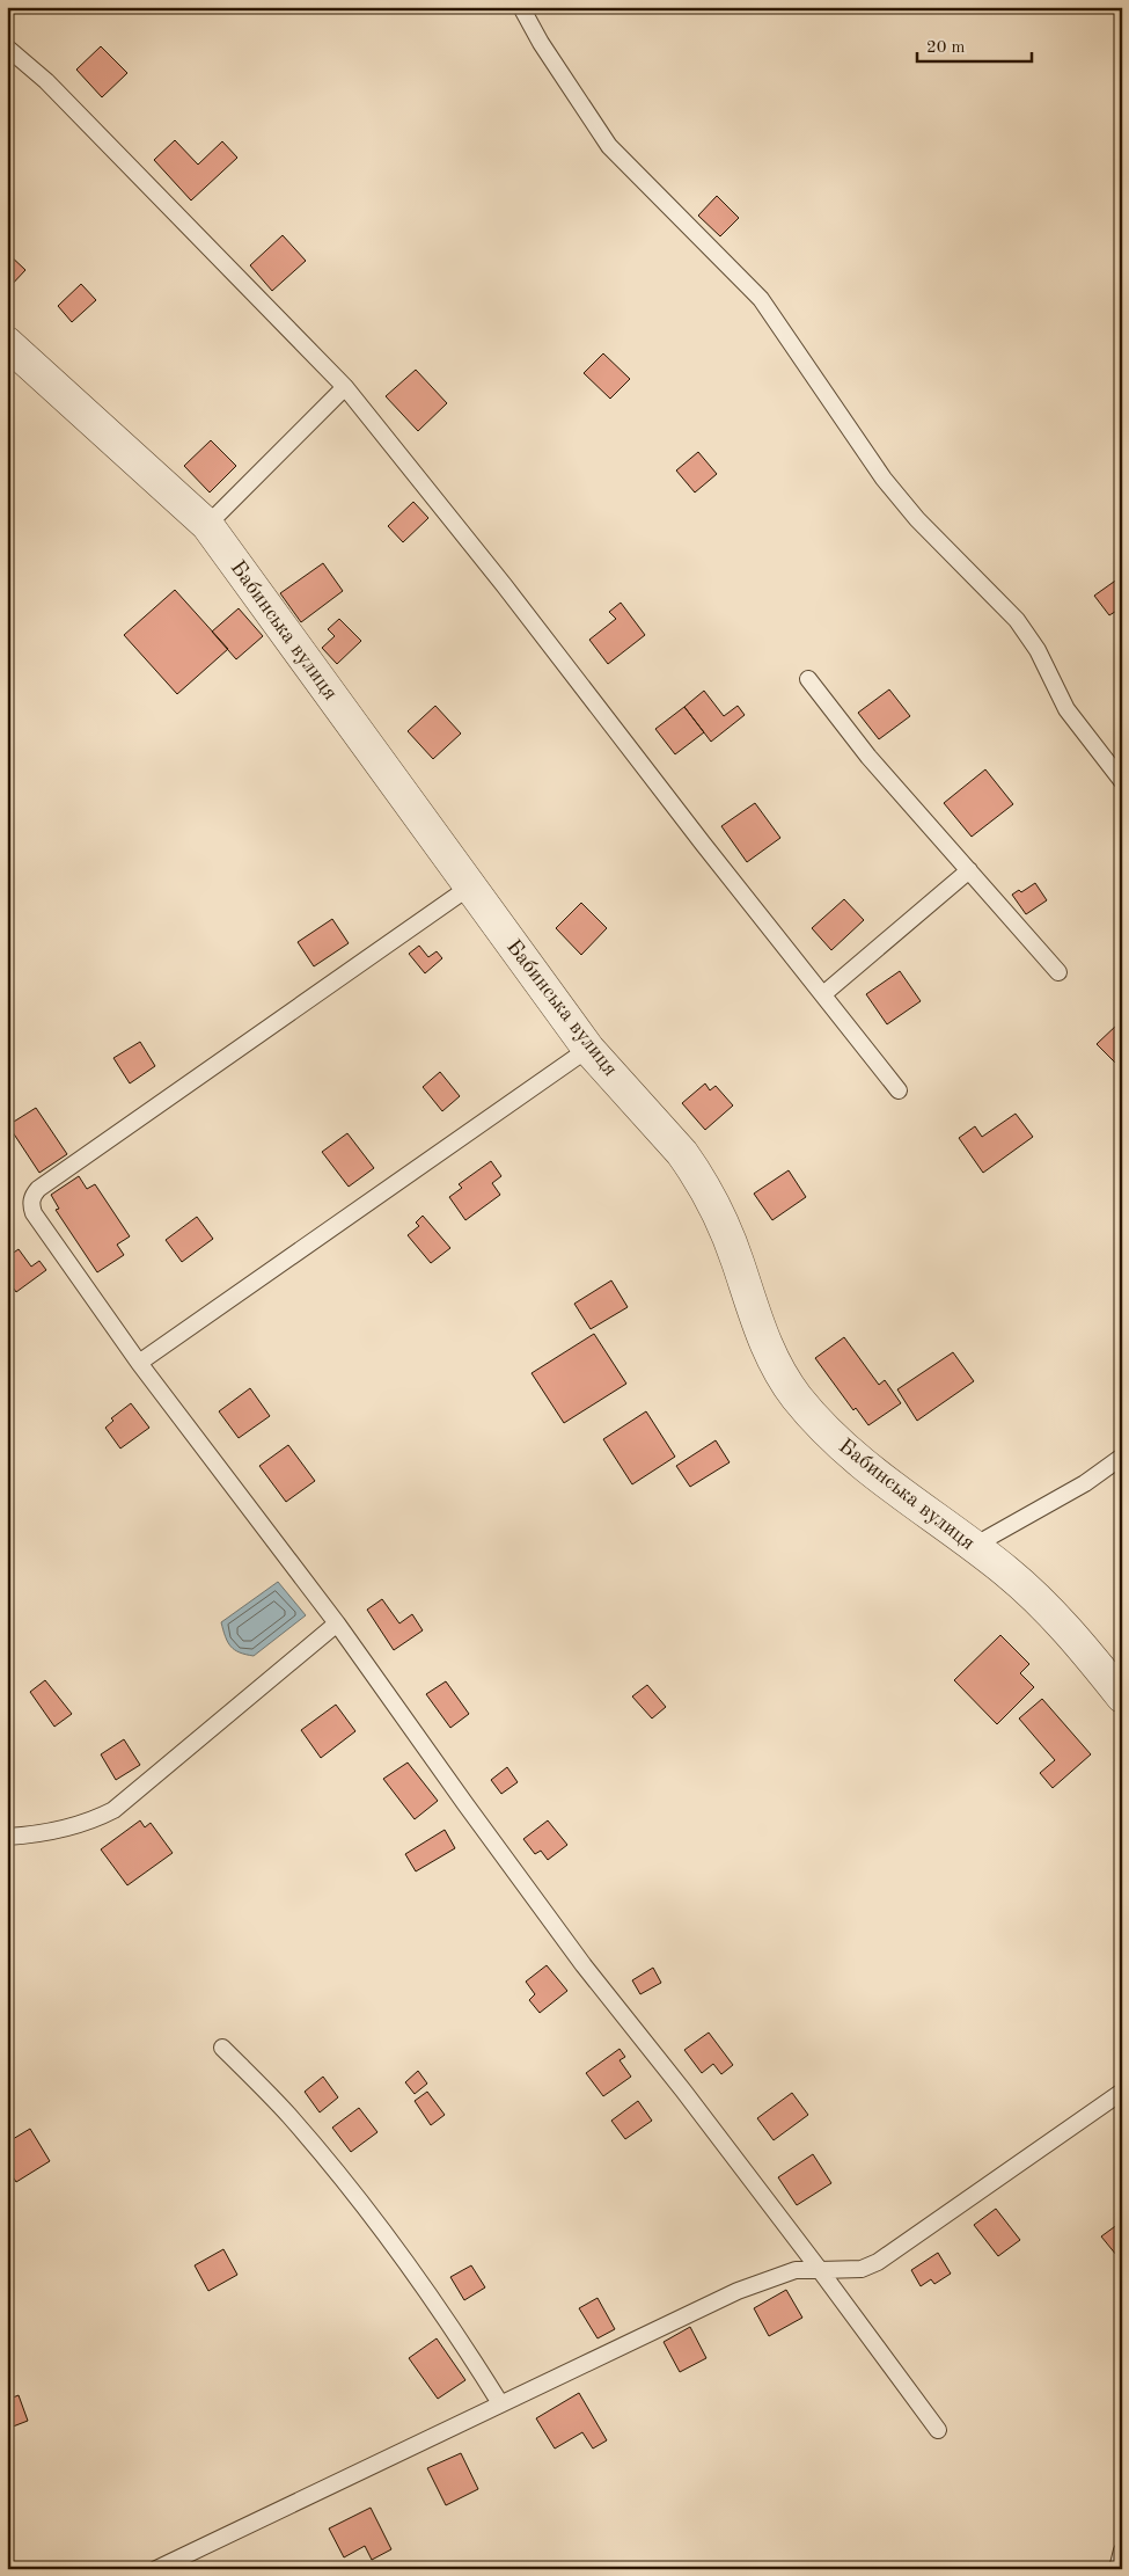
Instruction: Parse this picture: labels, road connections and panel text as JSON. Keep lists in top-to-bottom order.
{
  "streets": {
    "street": ["Бабинська вулиця"]
  },
  "scale_bar": "20 m"
}
